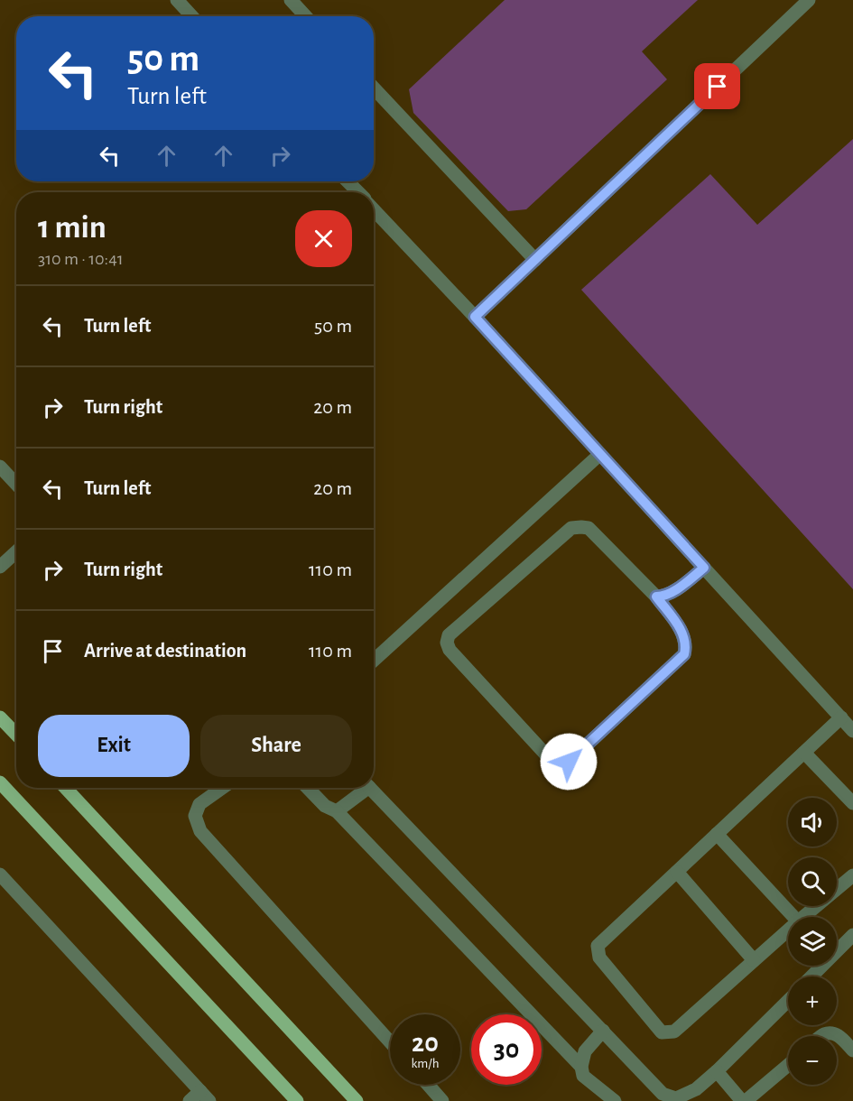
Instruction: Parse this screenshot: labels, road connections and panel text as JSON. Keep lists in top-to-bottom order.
{
  "page": {
    "turn": ["50 m", "Turn left"],
    "heading": ["1 min", "310 m · 10:41"],
    "list": [
      {
        "name": "Turn left",
        "value": "50 m"
      },
      {
        "name": "Turn right",
        "value": "20 m"
      },
      {
        "name": "Turn left",
        "value": "20 m"
      },
      {
        "name": "Turn right",
        "value": "110 m"
      },
      {
        "name": "Arrive at destination",
        "value": "110 m"
      }
    ],
    "buttons": ["Exit", "Share"],
    "map_buttons": ["+", "−"],
    "speed": "20 km/h",
    "limit": "30"
  }
}
